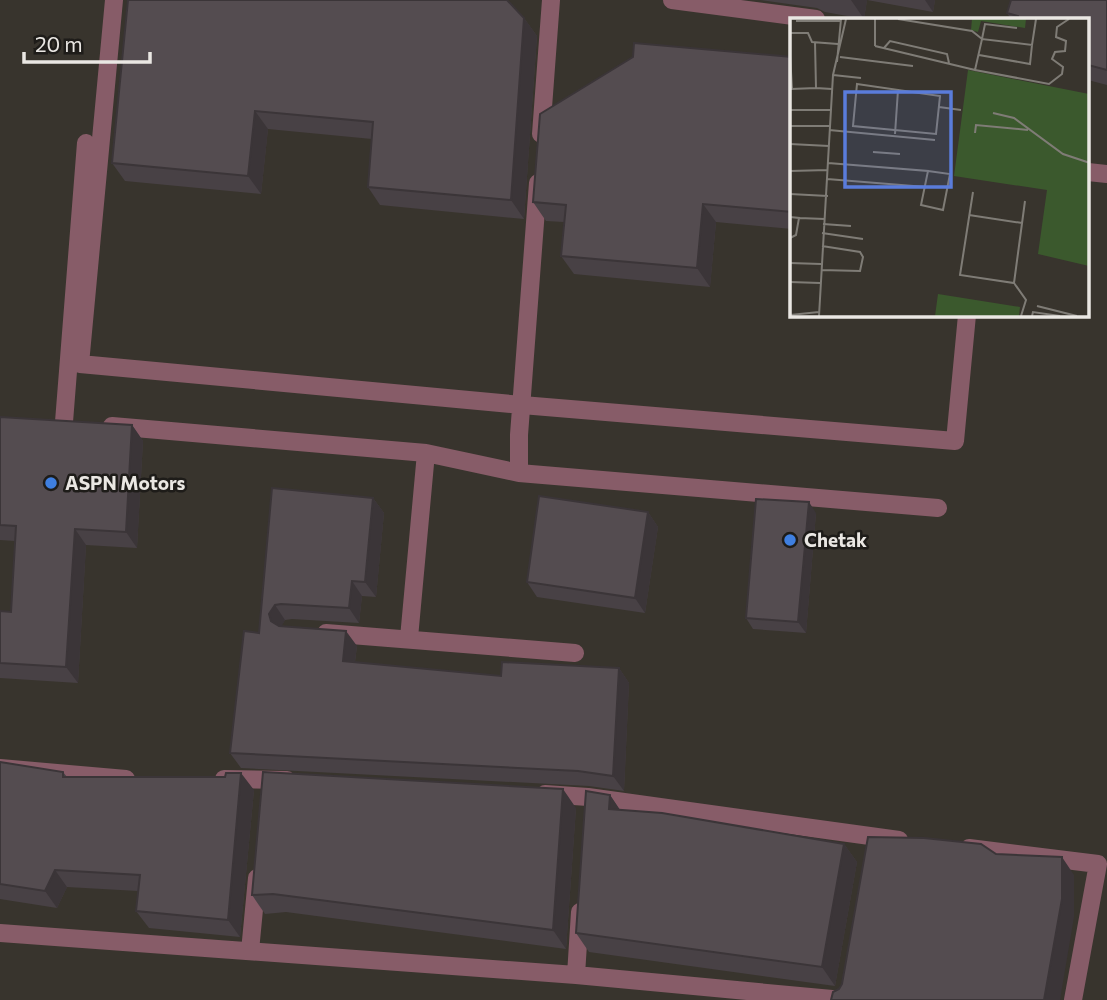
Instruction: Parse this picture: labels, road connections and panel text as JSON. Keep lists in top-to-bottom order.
{
  "places": ["ASPN Motors", "Chetak"],
  "scale_bar": "20 m"
}
